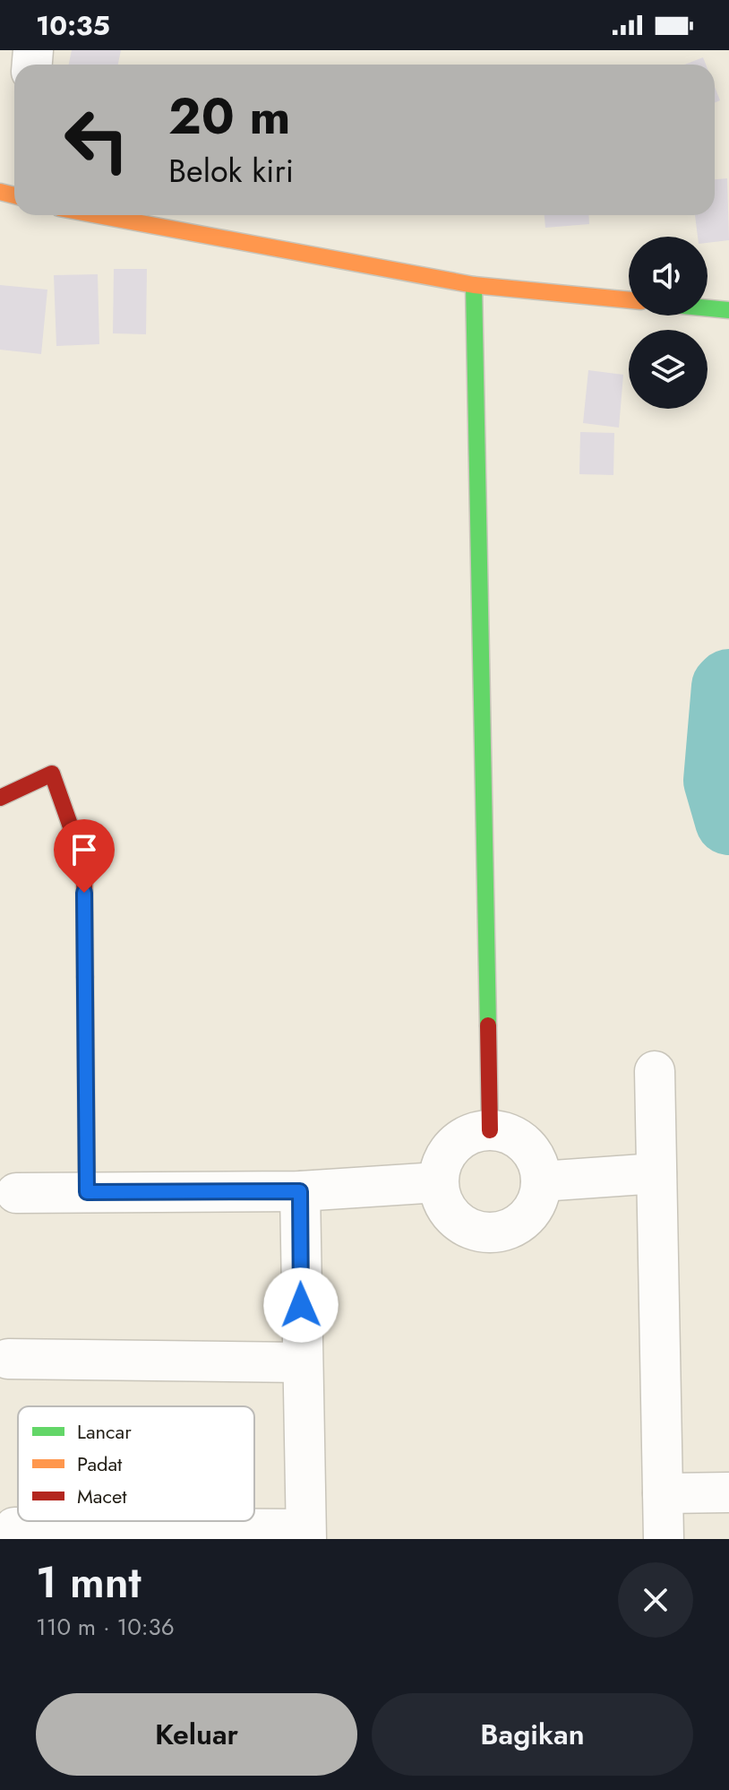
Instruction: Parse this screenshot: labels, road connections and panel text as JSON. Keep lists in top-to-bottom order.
{
  "legend": ["Lancar", "Padat", "Macet"],
  "page": {
    "status": "10:35",
    "turn": ["20 m", "Belok kiri"],
    "heading": ["1 mnt", "110 m · 10:36"],
    "buttons": ["Keluar", "Bagikan"]
  }
}
